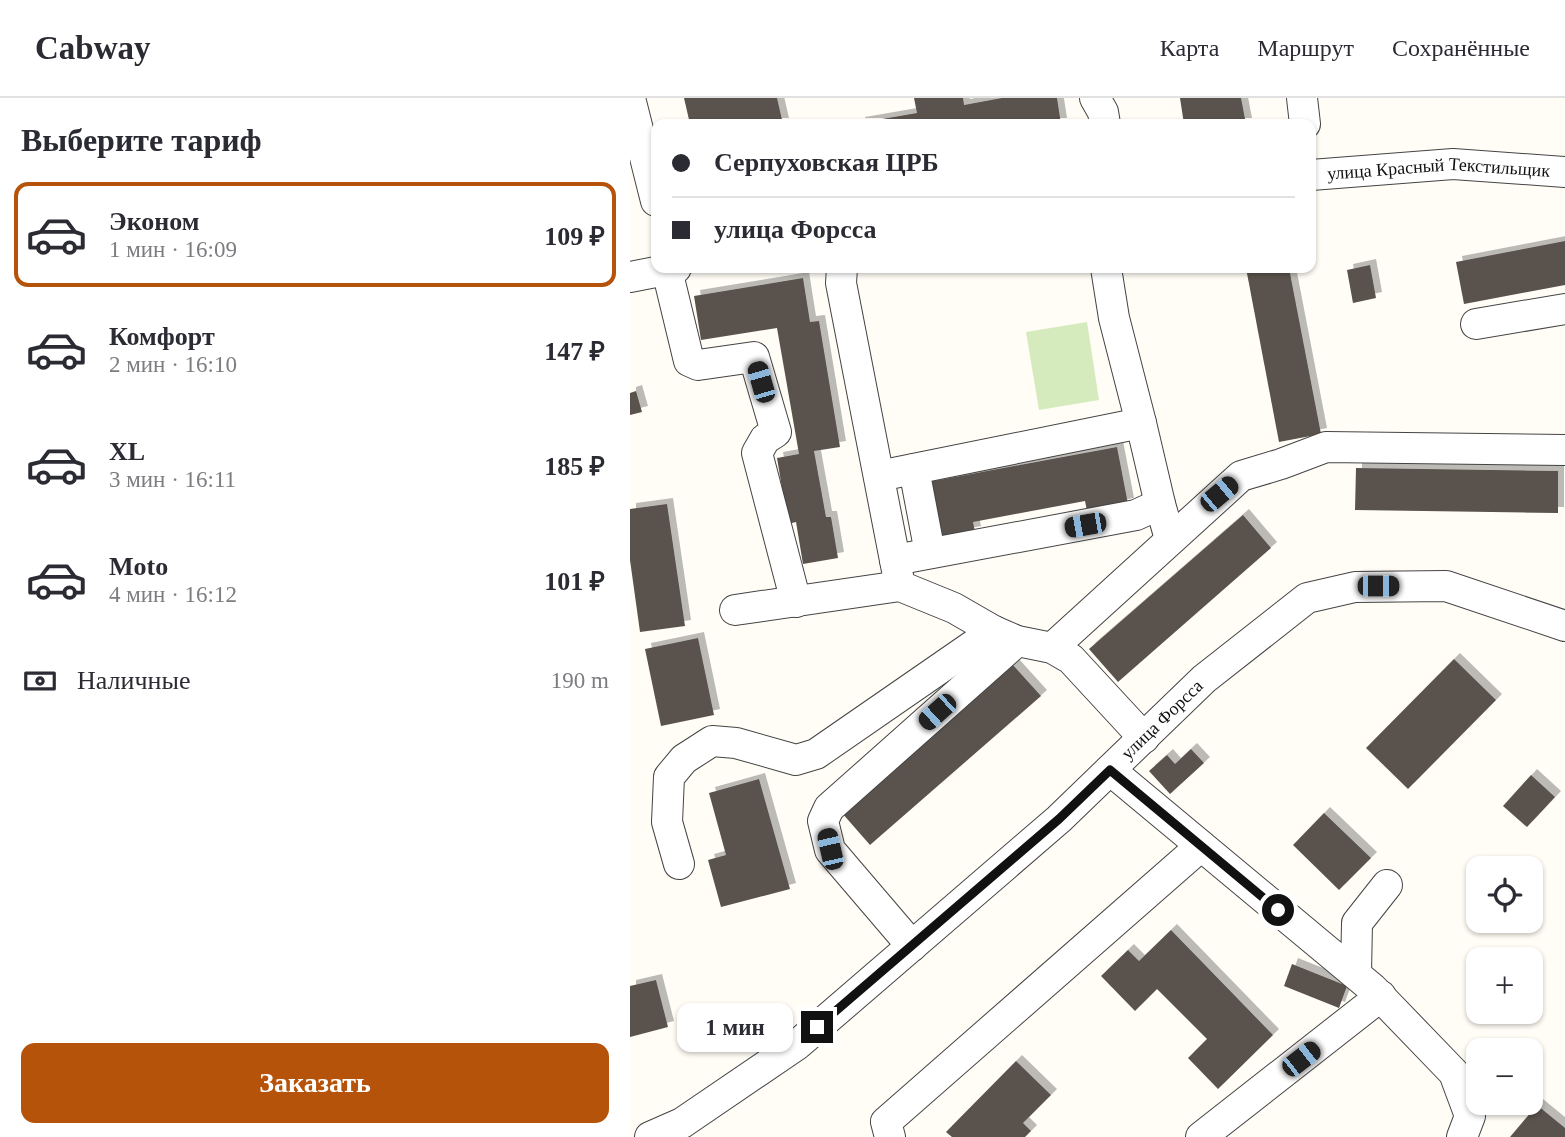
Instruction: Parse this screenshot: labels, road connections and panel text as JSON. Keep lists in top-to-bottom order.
{
  "streets": {
    "street": ["улица Красный Текстильщик", "улица Форсса"]
  },
  "page": {
    "header": "Cabway",
    "nav": ["Карта", "Маршрут", "Сохранённые"],
    "heading": "Выберите тариф",
    "banner": ["Серпуховская ЦРБ", "улица Форсса"],
    "list": [
      {
        "name": "Эконом",
        "note": "1 мин · 16:09",
        "value": "109 ₽"
      },
      {
        "name": "Комфорт",
        "note": "2 мин · 16:10",
        "value": "147 ₽"
      },
      {
        "name": "XL",
        "note": "3 мин · 16:11",
        "value": "185 ₽"
      },
      {
        "name": "Moto",
        "note": "4 мин · 16:12",
        "value": "101 ₽"
      }
    ],
    "pay": ["Наличные", "190 m"],
    "map_buttons": ["+", "−"],
    "bubble": "1 мин",
    "buttons": "Заказать"
  }
}
